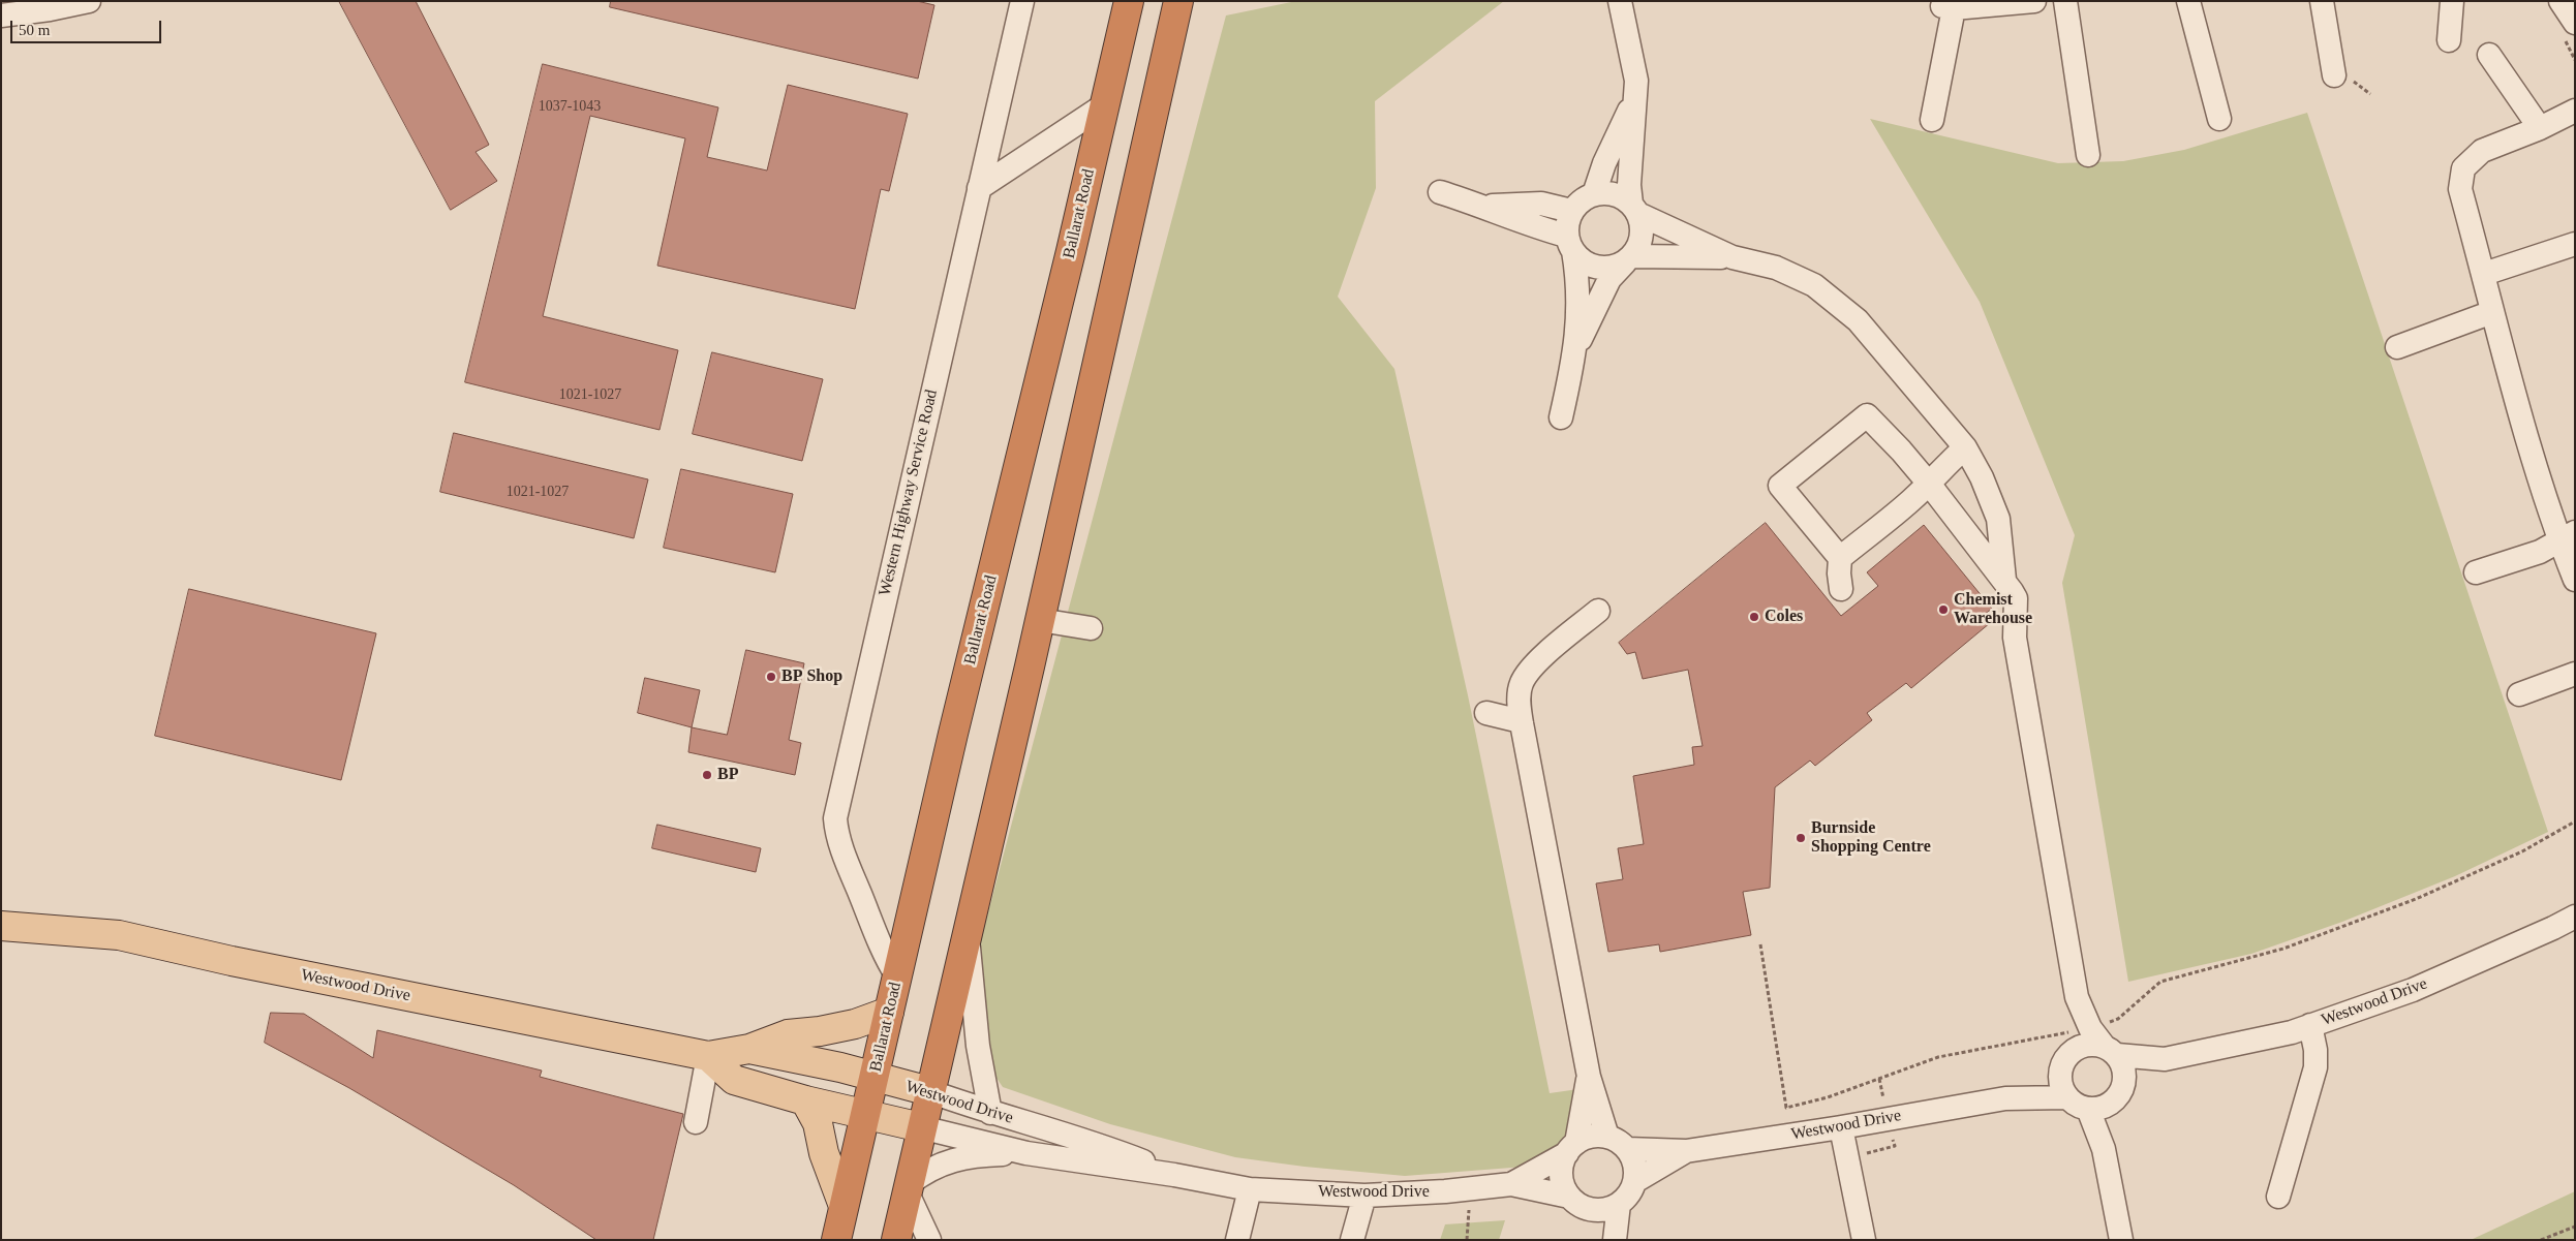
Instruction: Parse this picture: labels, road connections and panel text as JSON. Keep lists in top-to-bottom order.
{
  "streets": {
    "highway": ["Ballarat Road"],
    "main road": ["Westwood Drive"],
    "street": ["Western Highway Service Road"]
  },
  "crossings": [
    ["Ballarat Road", "Western Highway Service Road"],
    ["Ballarat Road", "Westwood Drive"]
  ],
  "places": [
    "Chemist Warehouse",
    "Coles",
    "BP Shop",
    "BP",
    "Burnside Shopping Centre"
  ],
  "house_numbers": ["1037-1043", "1021-1027", "1021-1027"],
  "scale_bar": "50 m"
}
